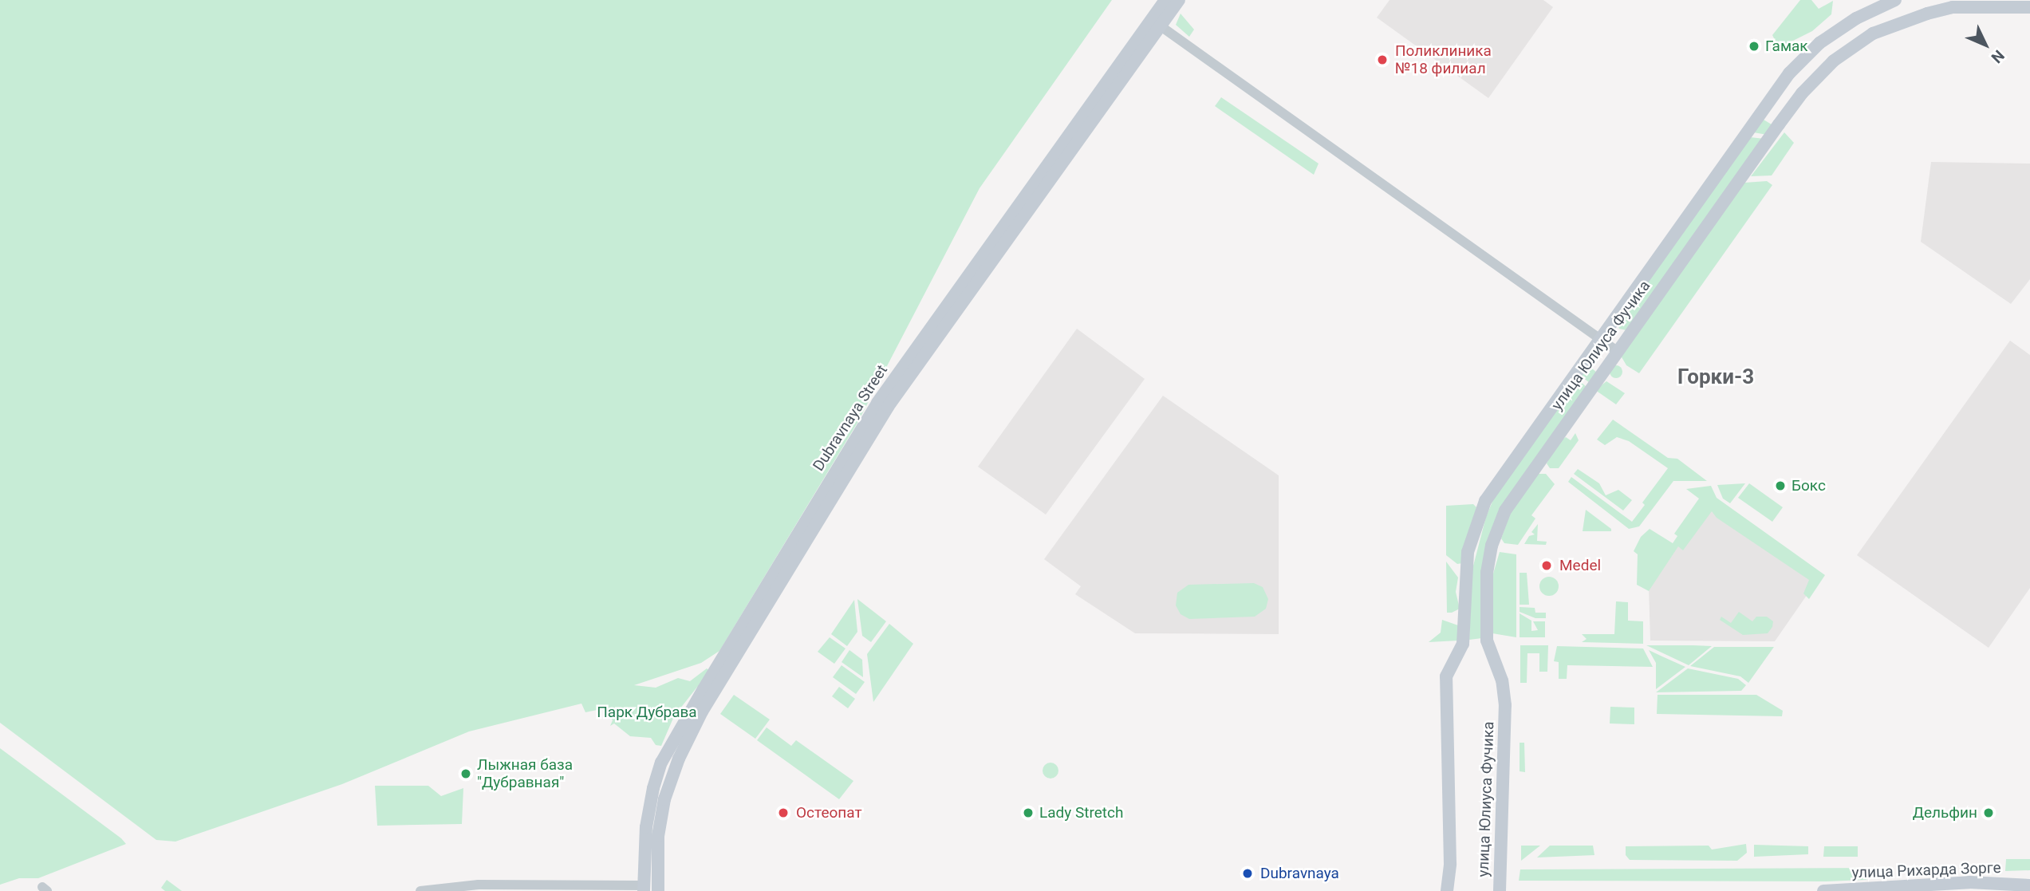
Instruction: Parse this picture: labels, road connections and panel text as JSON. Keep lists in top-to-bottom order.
{
  "streets": {
    "main road": ["улица Юлиуса Фучика", "Dubravnaya Street", "улица Рихарда Зорге"]
  },
  "districts": ["Горки-3"],
  "parks": ["Парк Дубрава"],
  "places": [
    "Гамак",
    "Поликлиника №18 филиал",
    "Бокс",
    "Medel",
    "Лыжная база \"Дубравная\"",
    "Остеопат",
    "Lady Stretch",
    "Дельфин",
    "Dubravnaya"
  ],
  "north": "bottom right"
}
